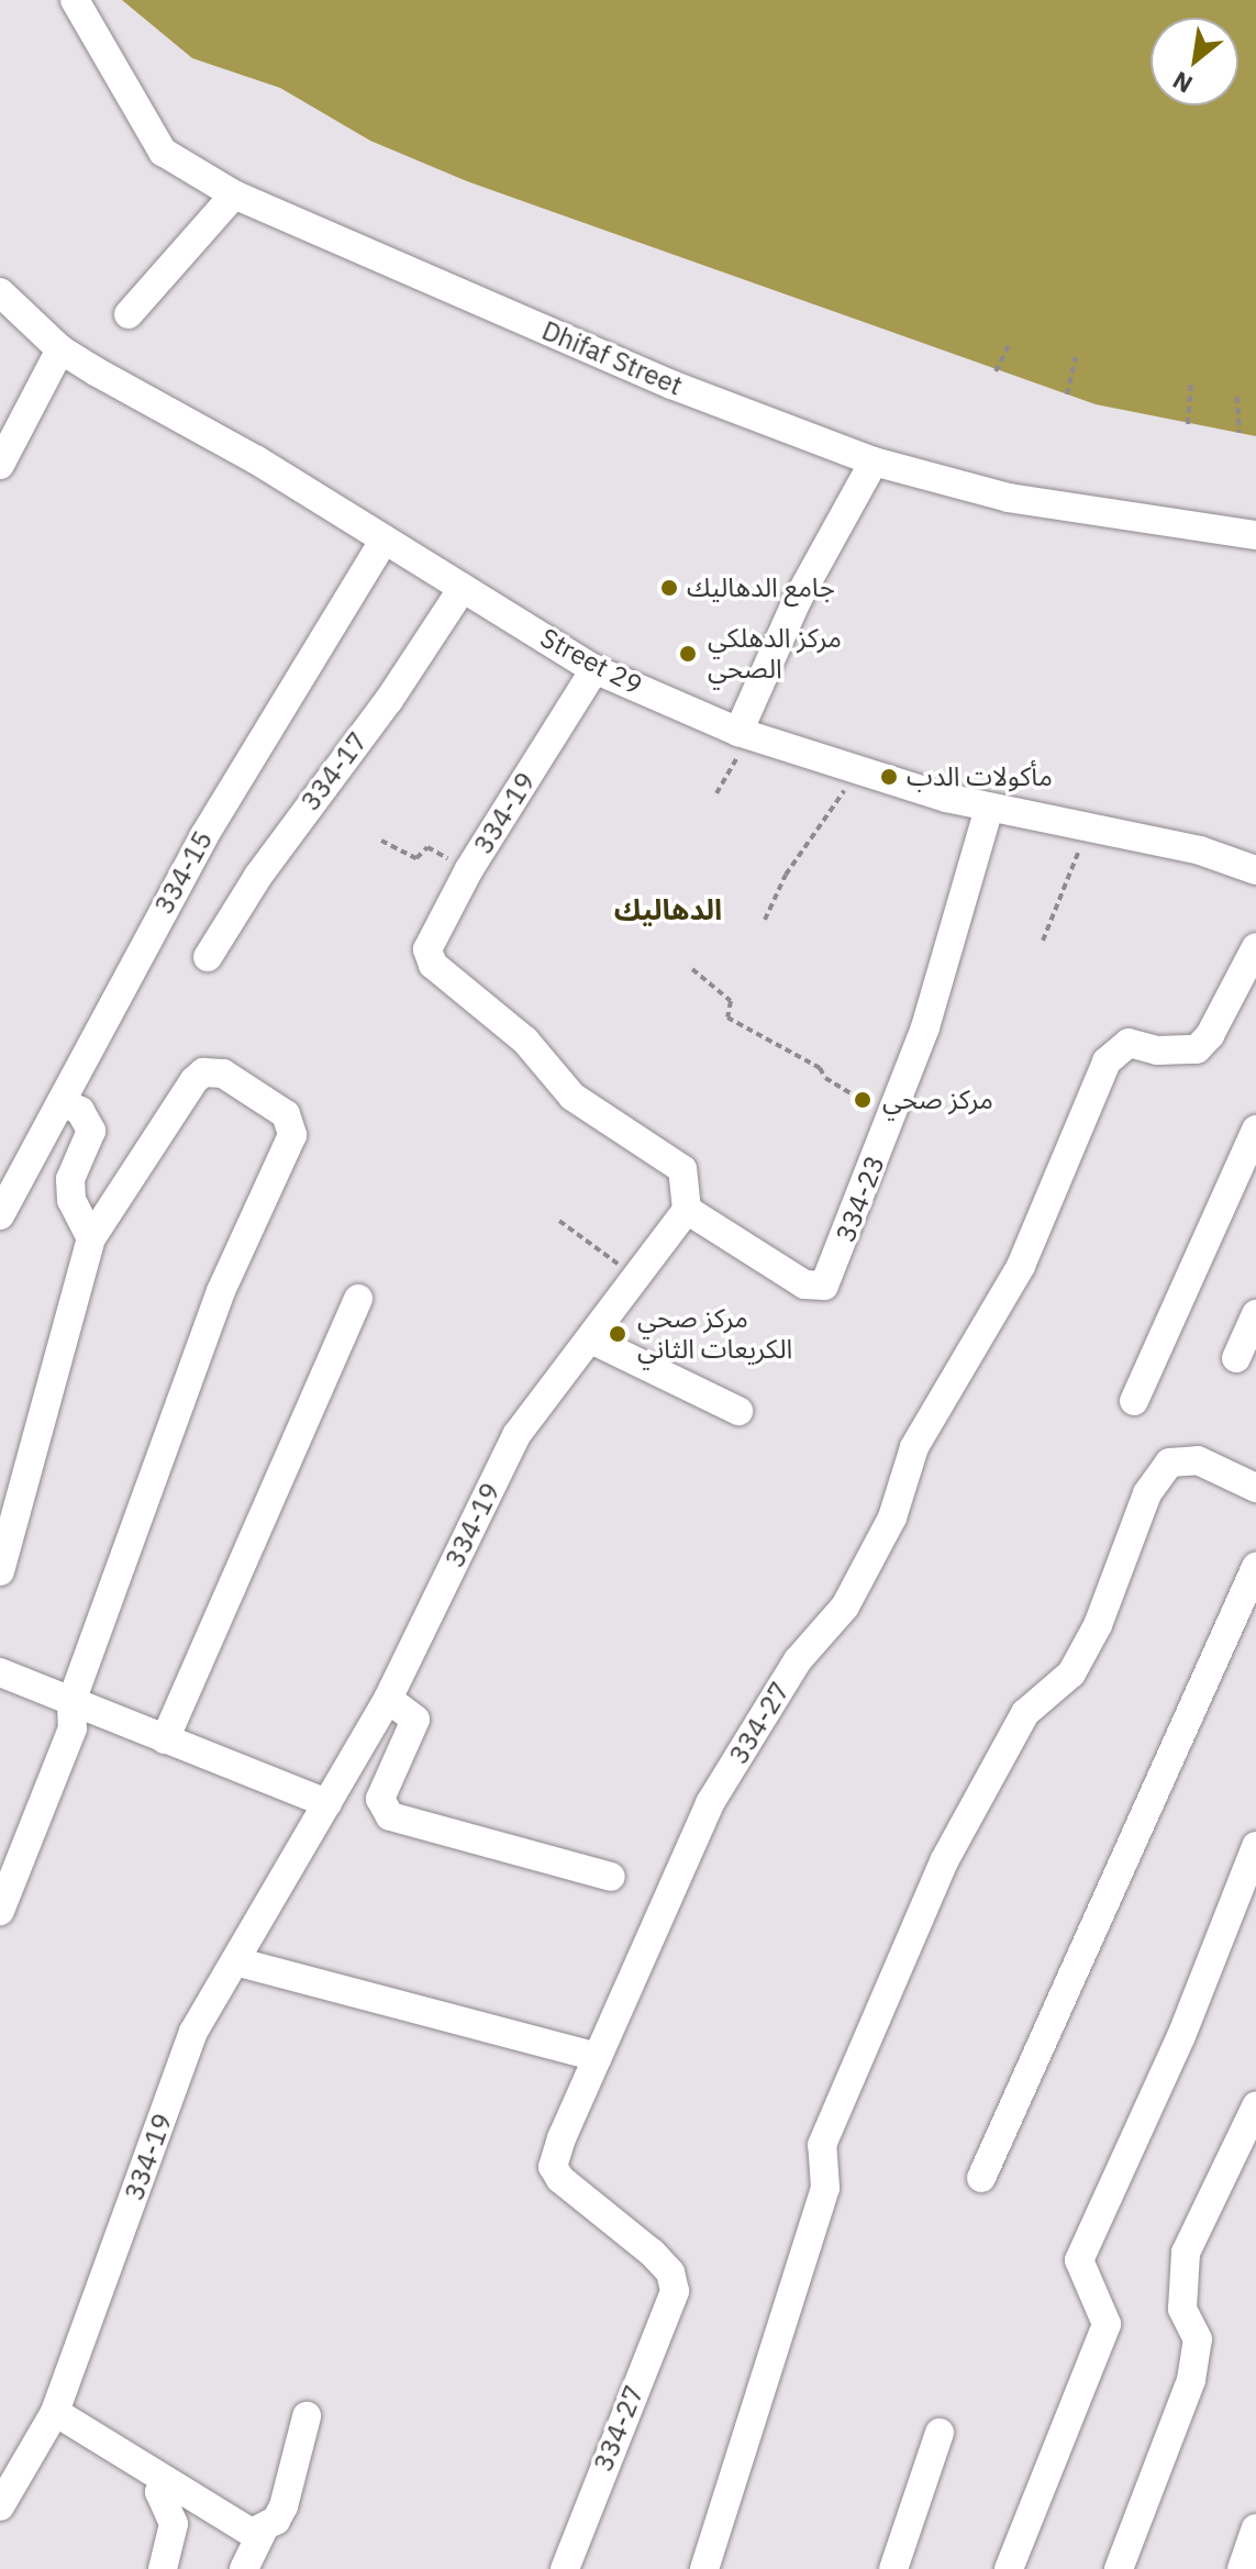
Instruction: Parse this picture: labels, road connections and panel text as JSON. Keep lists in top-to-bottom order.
{
  "streets": {
    "street": [
      "Dhifaf Street",
      "Street 29",
      "334-17",
      "334-19",
      "334-15",
      "334-23",
      "334-27"
    ]
  },
  "crossings": [
    ["Street 29", "334-17"],
    ["Street 29", "334-19"],
    ["Street 29", "334-15"],
    ["Street 29", "334-23"],
    ["334-19", "334-23"]
  ],
  "districts": ["الدهاليك"],
  "places": [
    "جامع الدهاليك",
    "مركز الدهلكي الصحي",
    "مأكولات الدب",
    "مركز صحي",
    "مركز صحي الكريعات الثاني"
  ],
  "north": "bottom left"
}
